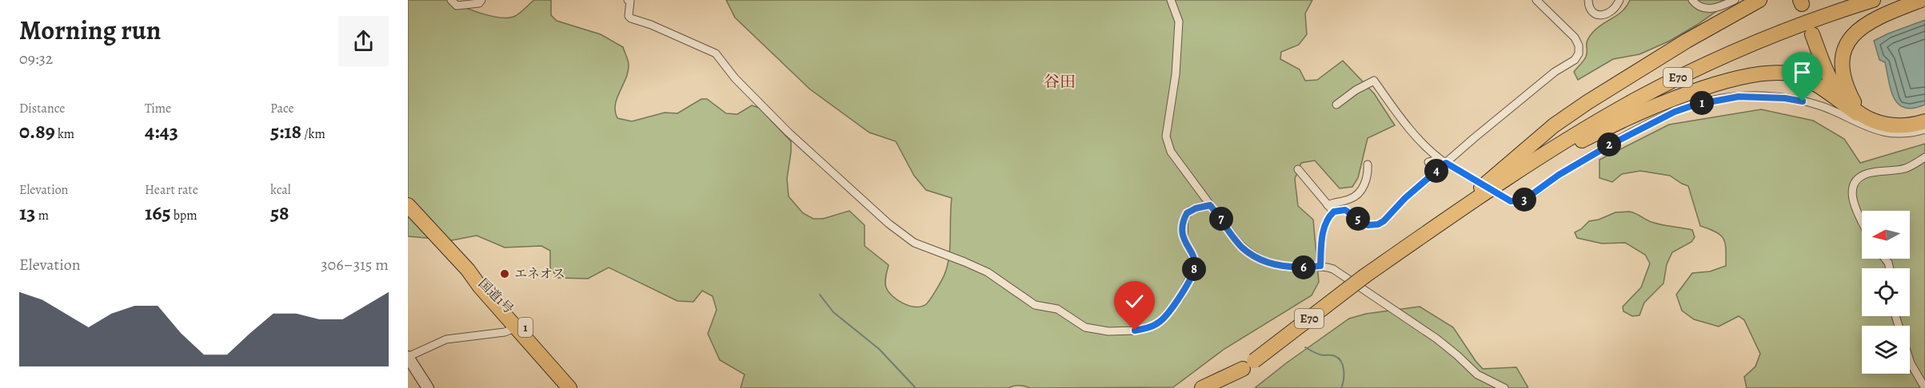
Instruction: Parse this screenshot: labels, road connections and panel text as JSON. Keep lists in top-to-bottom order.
{
  "streets": {
    "highway": ["E70", "国道1号", "1"]
  },
  "districts": ["谷田"],
  "places": ["エネオス"],
  "north": "left",
  "page": {
    "heading": ["Morning run", "09:32"],
    "stats": [
      ["Distance", "0.89 km"],
      ["Time", "4:43"],
      ["Pace", "5:18 /km"],
      ["Elevation", "13 m"],
      ["Heart rate", "165 bpm"],
      ["kcal", "58"]
    ],
    "pins": [
      "1",
      "2",
      "4",
      "3",
      "5",
      "7",
      "6",
      "8"
    ],
    "chart": ["Elevation", "306–315 m"]
  }
}
